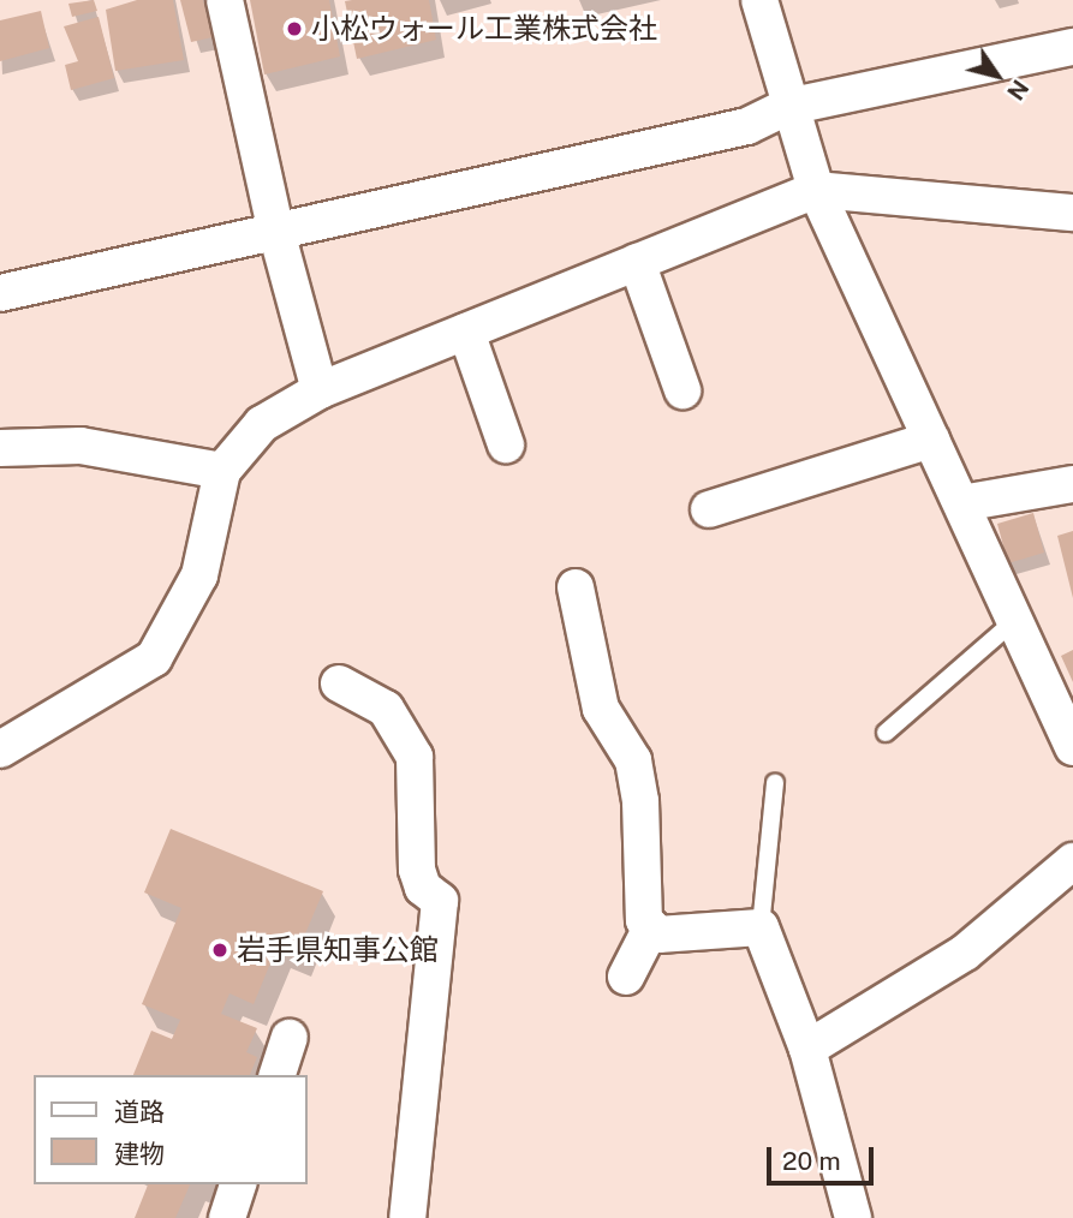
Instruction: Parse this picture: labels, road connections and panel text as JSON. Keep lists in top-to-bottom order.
{
  "places": ["小松ウォール工業株式会社", "岩手県知事公館"],
  "legend": ["道路", "建物"],
  "scale_bar": "20 m",
  "north": "bottom right"
}
